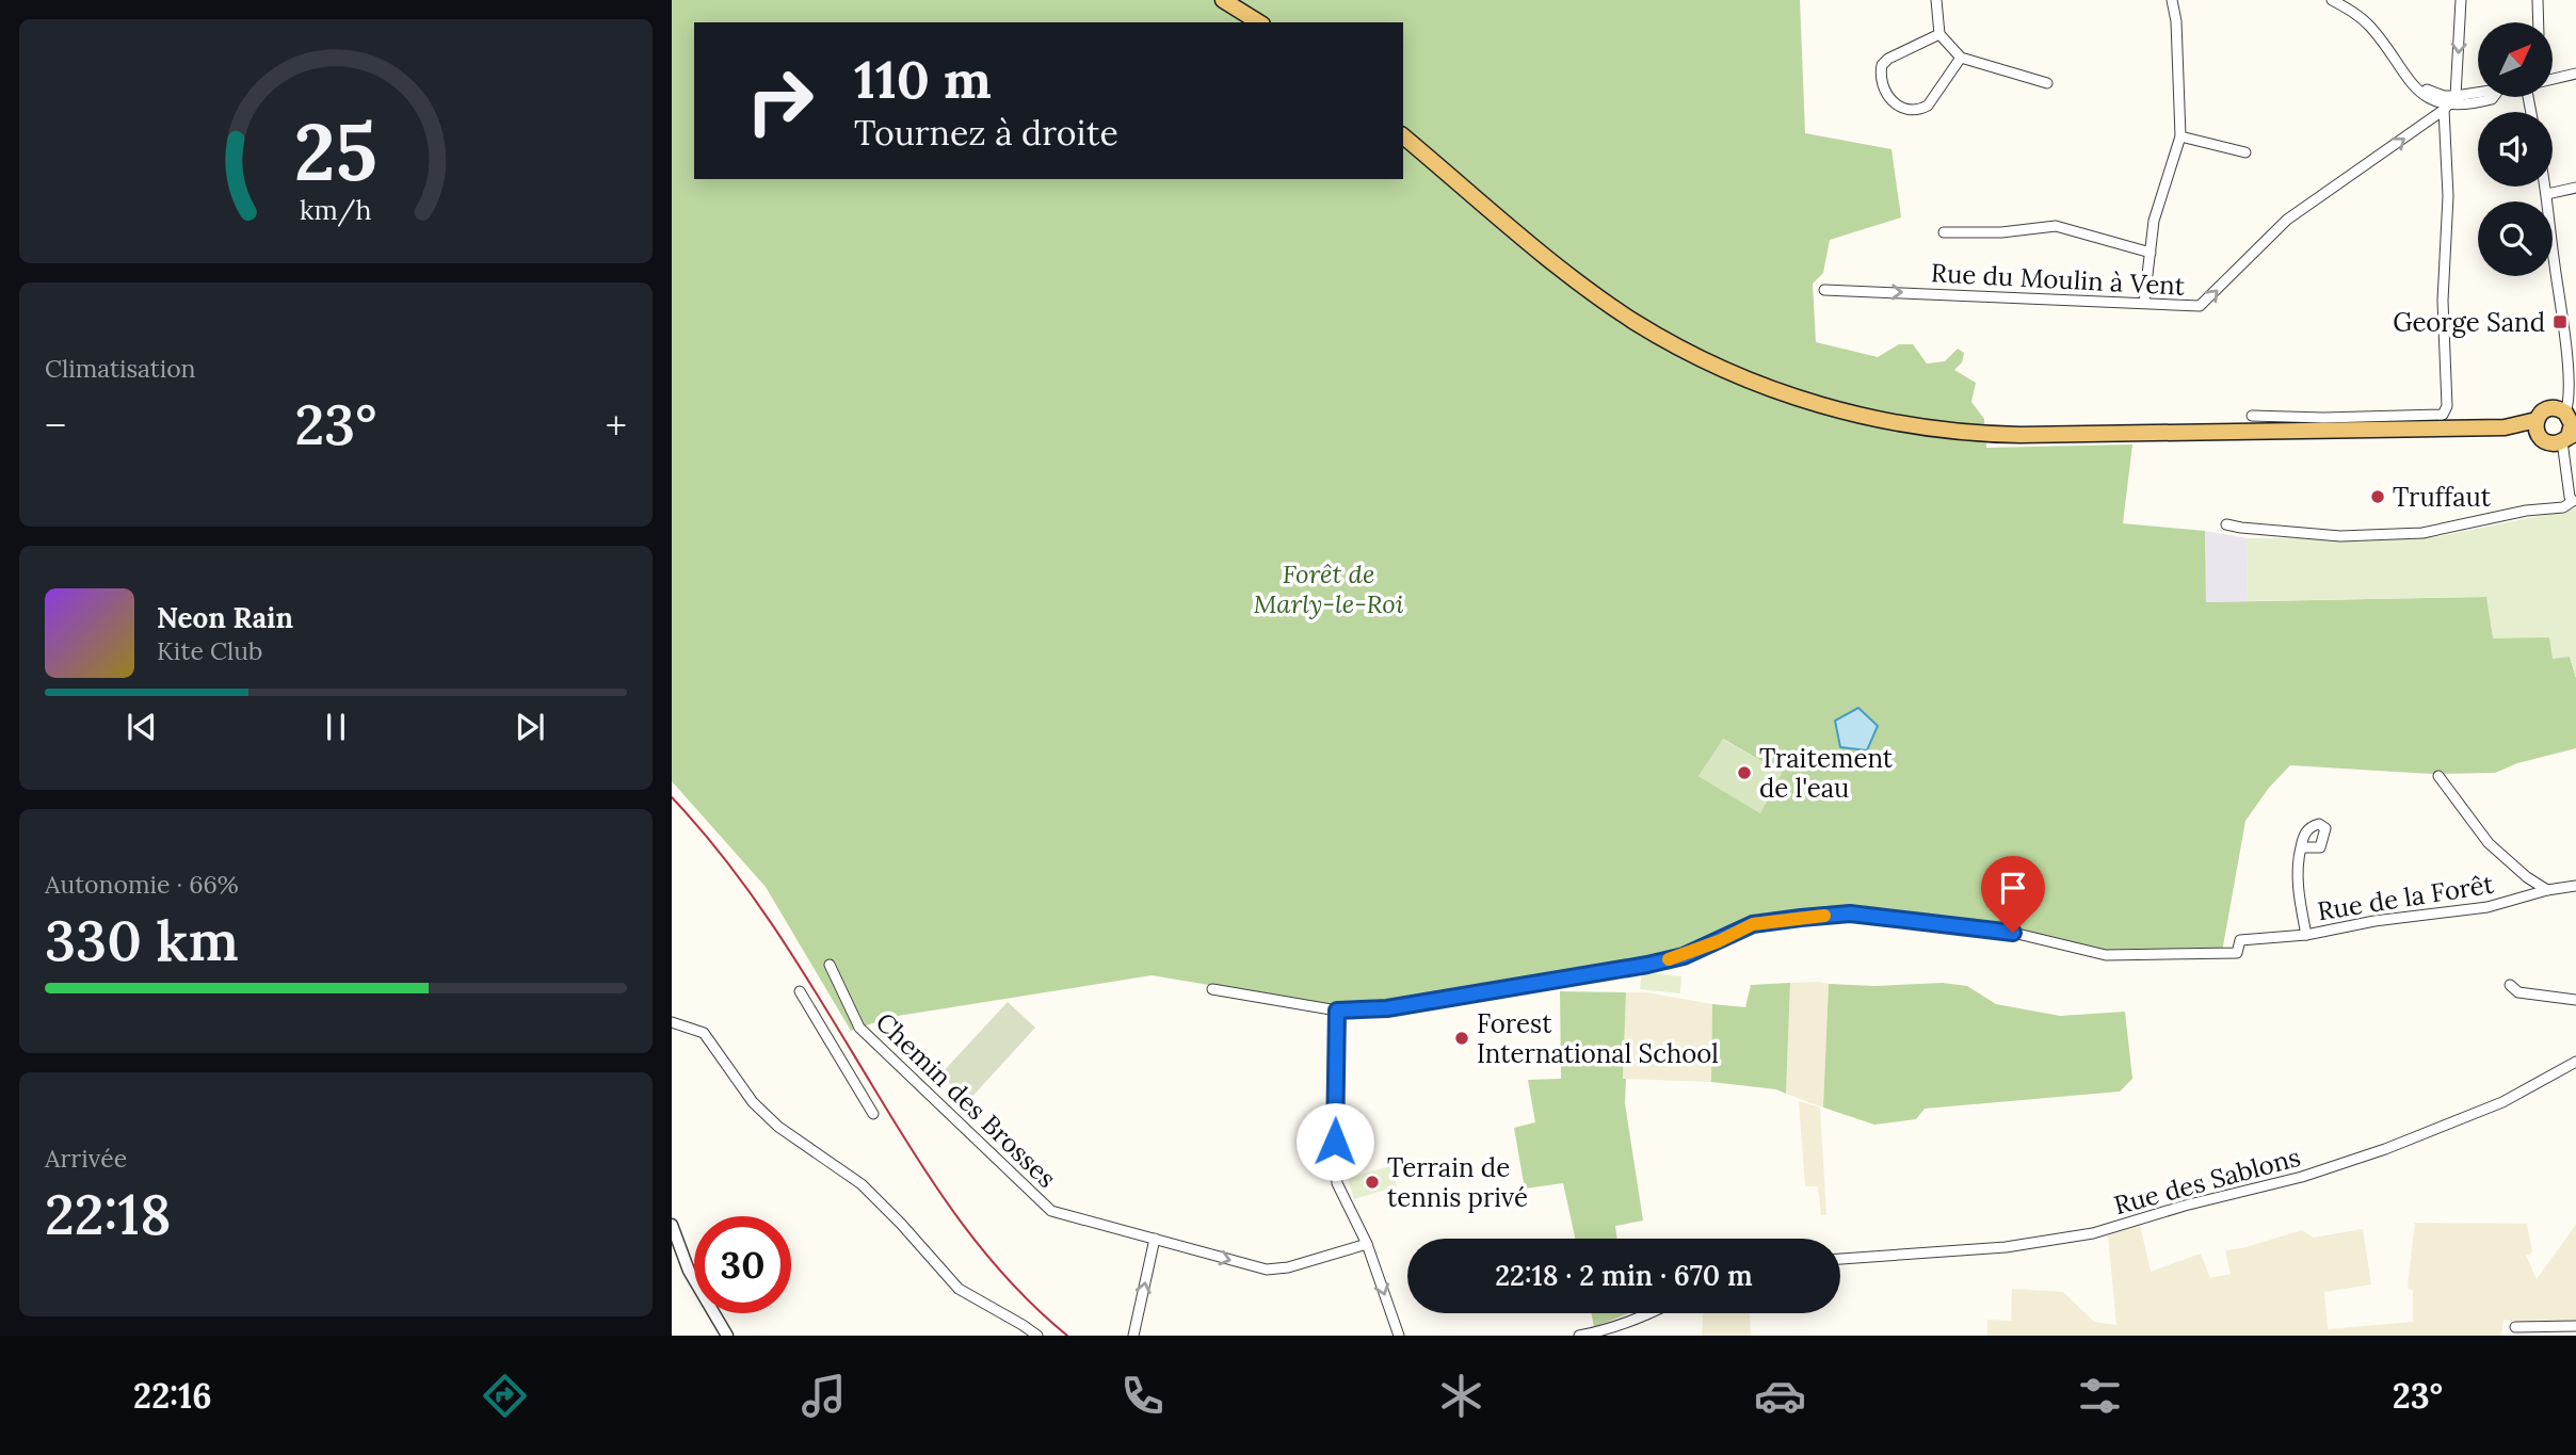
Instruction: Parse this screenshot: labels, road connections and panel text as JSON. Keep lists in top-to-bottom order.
{
  "streets": {
    "street": [
      "Rue du Moulin à Vent",
      "Rue de la Forêt",
      "Chemin des Brosses",
      "Rue des Sablons"
    ]
  },
  "one_way": ["Rue du Moulin à Vent"],
  "parks": ["Forêt de Marly-le-Roi"],
  "places": {
    "transit": ["George Sand"],
    "other": [
      "Truffaut",
      "Traitement de l'eau",
      "Forest International School",
      "Terrain de tennis privé"
    ]
  },
  "north": "top right",
  "page": {
    "turn": ["110 m", "Tournez à droite"],
    "tile": [
      "Climatisation",
      ["Autonomie · 66%", "330 km"],
      ["Arrivée", "22:18"]
    ],
    "heat": ["−", "23°", "+"],
    "song": ["Neon Rain", "Kite Club"],
    "limit": "30",
    "trip": "22:18 · 2 min · 670 m",
    "tabs": ["22:16", "23°"],
    "gauge": ["25", "km/h"]
  }
}
